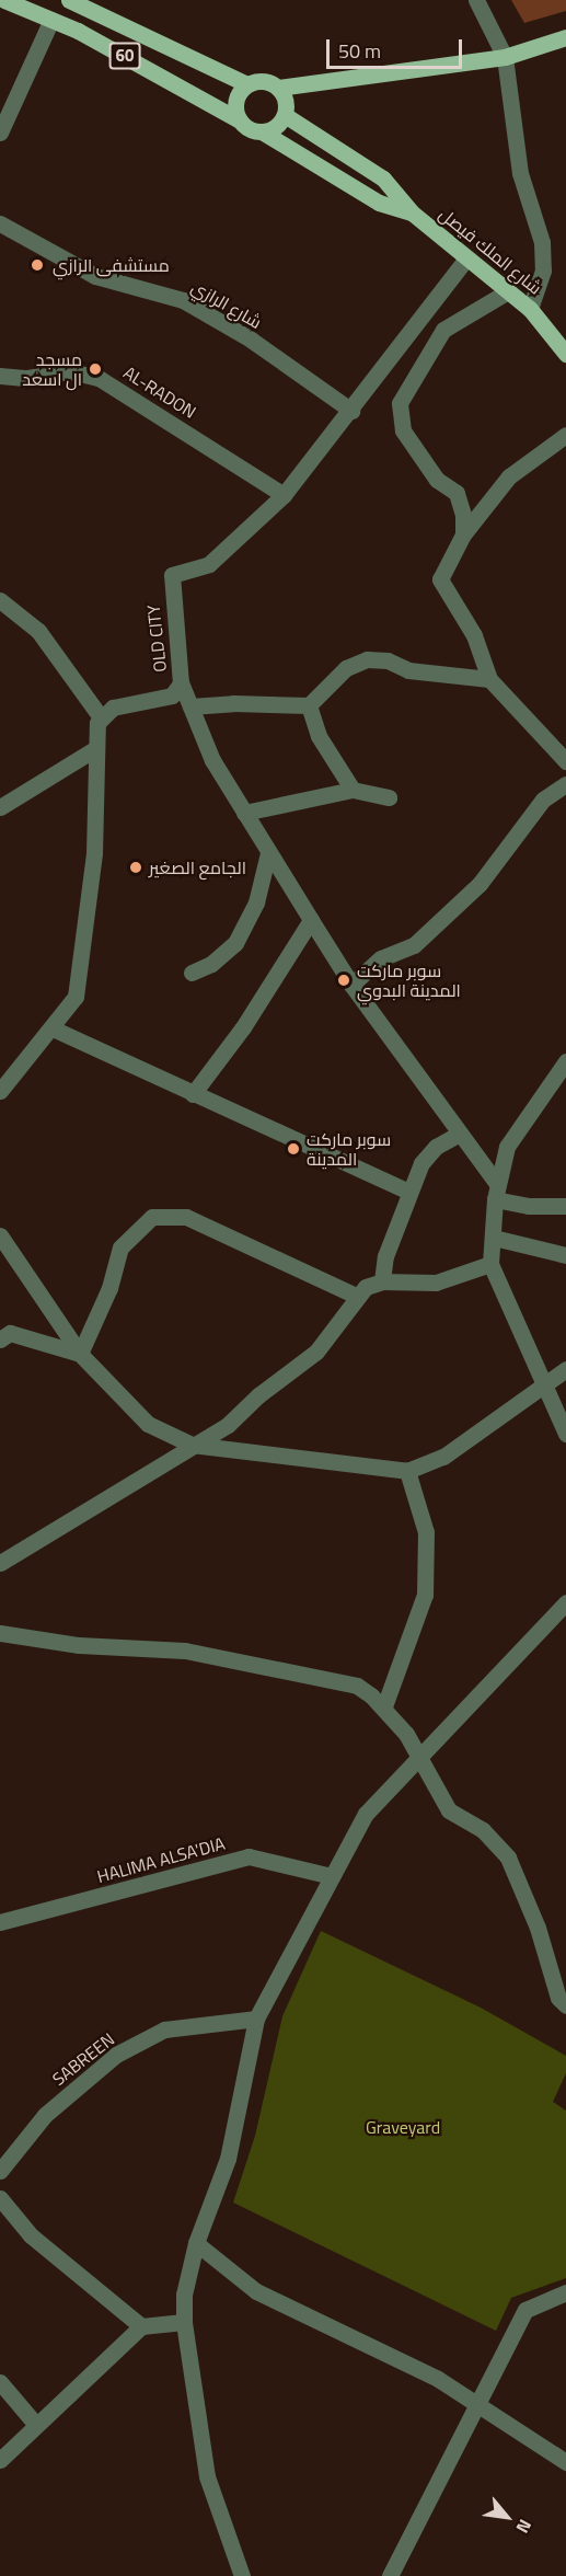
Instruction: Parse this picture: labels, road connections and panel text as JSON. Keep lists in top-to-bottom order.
{
  "streets": {
    "main road": ["60", "شارع الملك فيصل"],
    "street": [
      "شارع الرازي",
      "AL-RADON",
      "OLD CITY",
      "HALIMA ALSA'DIA",
      "SABREEN"
    ]
  },
  "crossings": [
    ["شارع الملك فيصل", "OLD CITY"],
    ["شارع الرازي", "OLD CITY"],
    ["AL-RADON", "OLD CITY"]
  ],
  "parks": ["Graveyard"],
  "places": [
    "مستشفى الرازي",
    "مسجد ال اسعد",
    "الجامع الصغير",
    "سوبر ماركت المدينة البدوي",
    "سوبر ماركت المدينة"
  ],
  "scale_bar": "50 m",
  "north": "bottom right"
}
